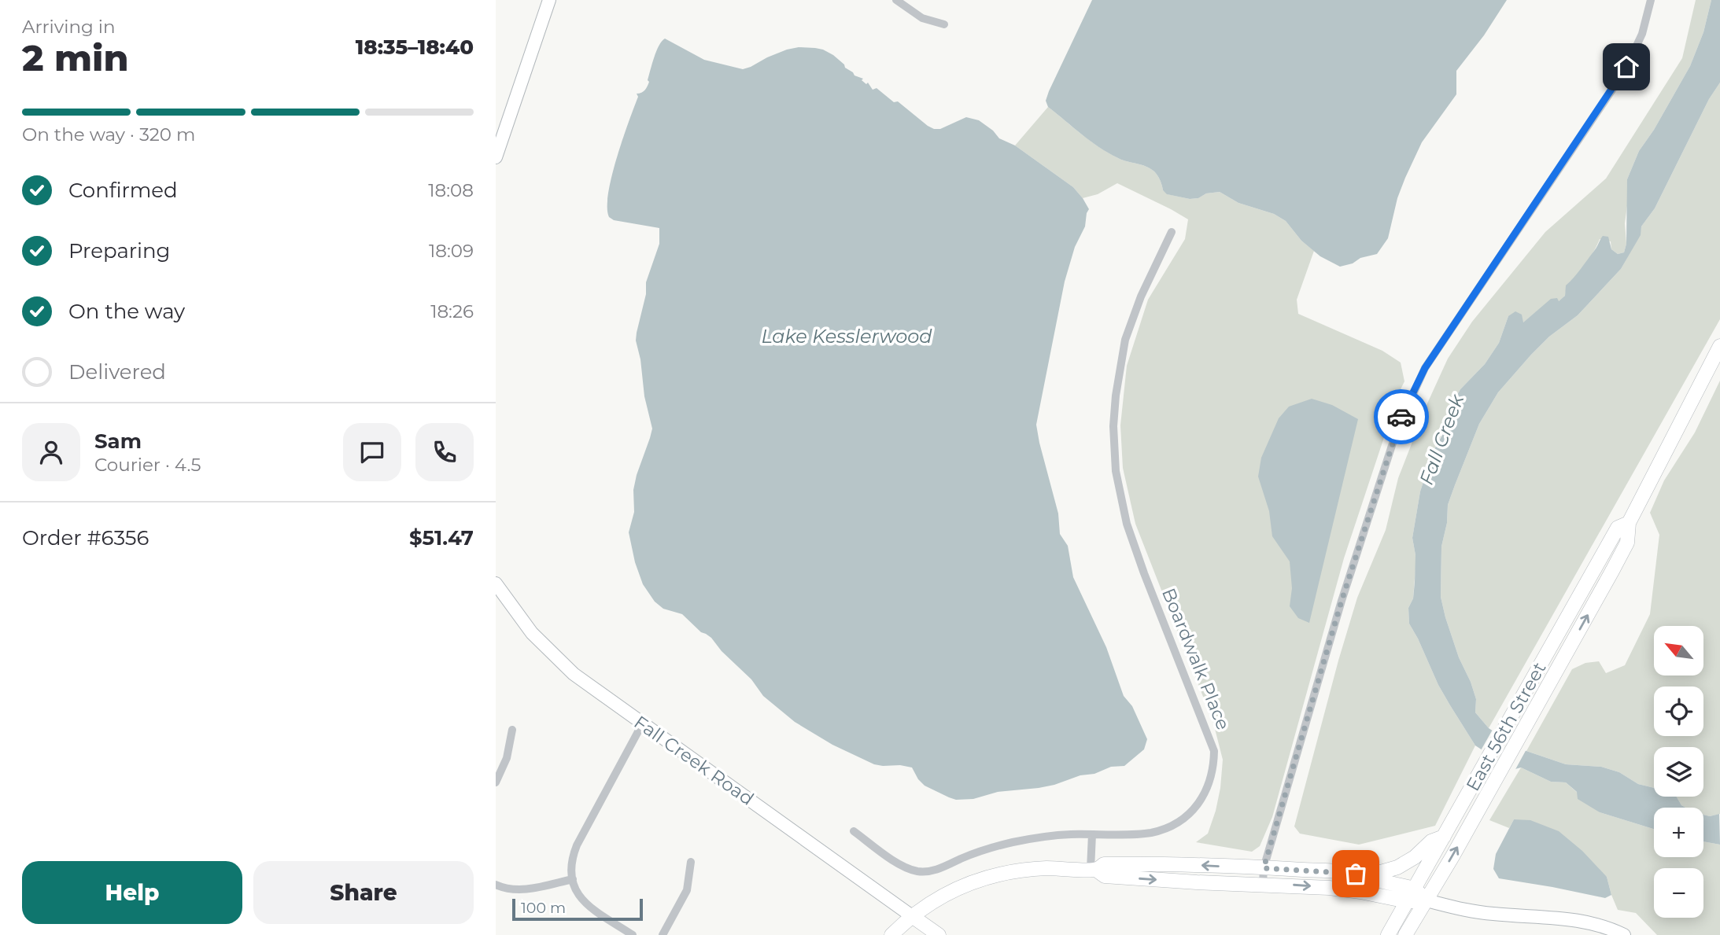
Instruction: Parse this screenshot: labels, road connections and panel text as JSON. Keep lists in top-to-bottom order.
{
  "streets": {
    "main road": ["East 56th Street", "Fall Creek Road"],
    "street": ["Boardwalk Place"]
  },
  "water": ["Lake Kesslerwood", "Fall Creek"],
  "scale_bar": "100 m",
  "north": "top left",
  "page": {
    "heading": ["2 min", "Arriving in", "18:35–18:40"],
    "panel": [
      "Sam",
      "Courier · 4.5",
      "Order #6356",
      "$51.47"
    ],
    "bar": "On the way · 320 m",
    "list": [
      ["Confirmed", "18:08"],
      ["Preparing", "18:09"],
      ["On the way", "18:26"],
      "Delivered"
    ],
    "map_buttons": ["+", "−"],
    "buttons": ["Help", "Share"],
    "scale": "100 m"
  }
}
